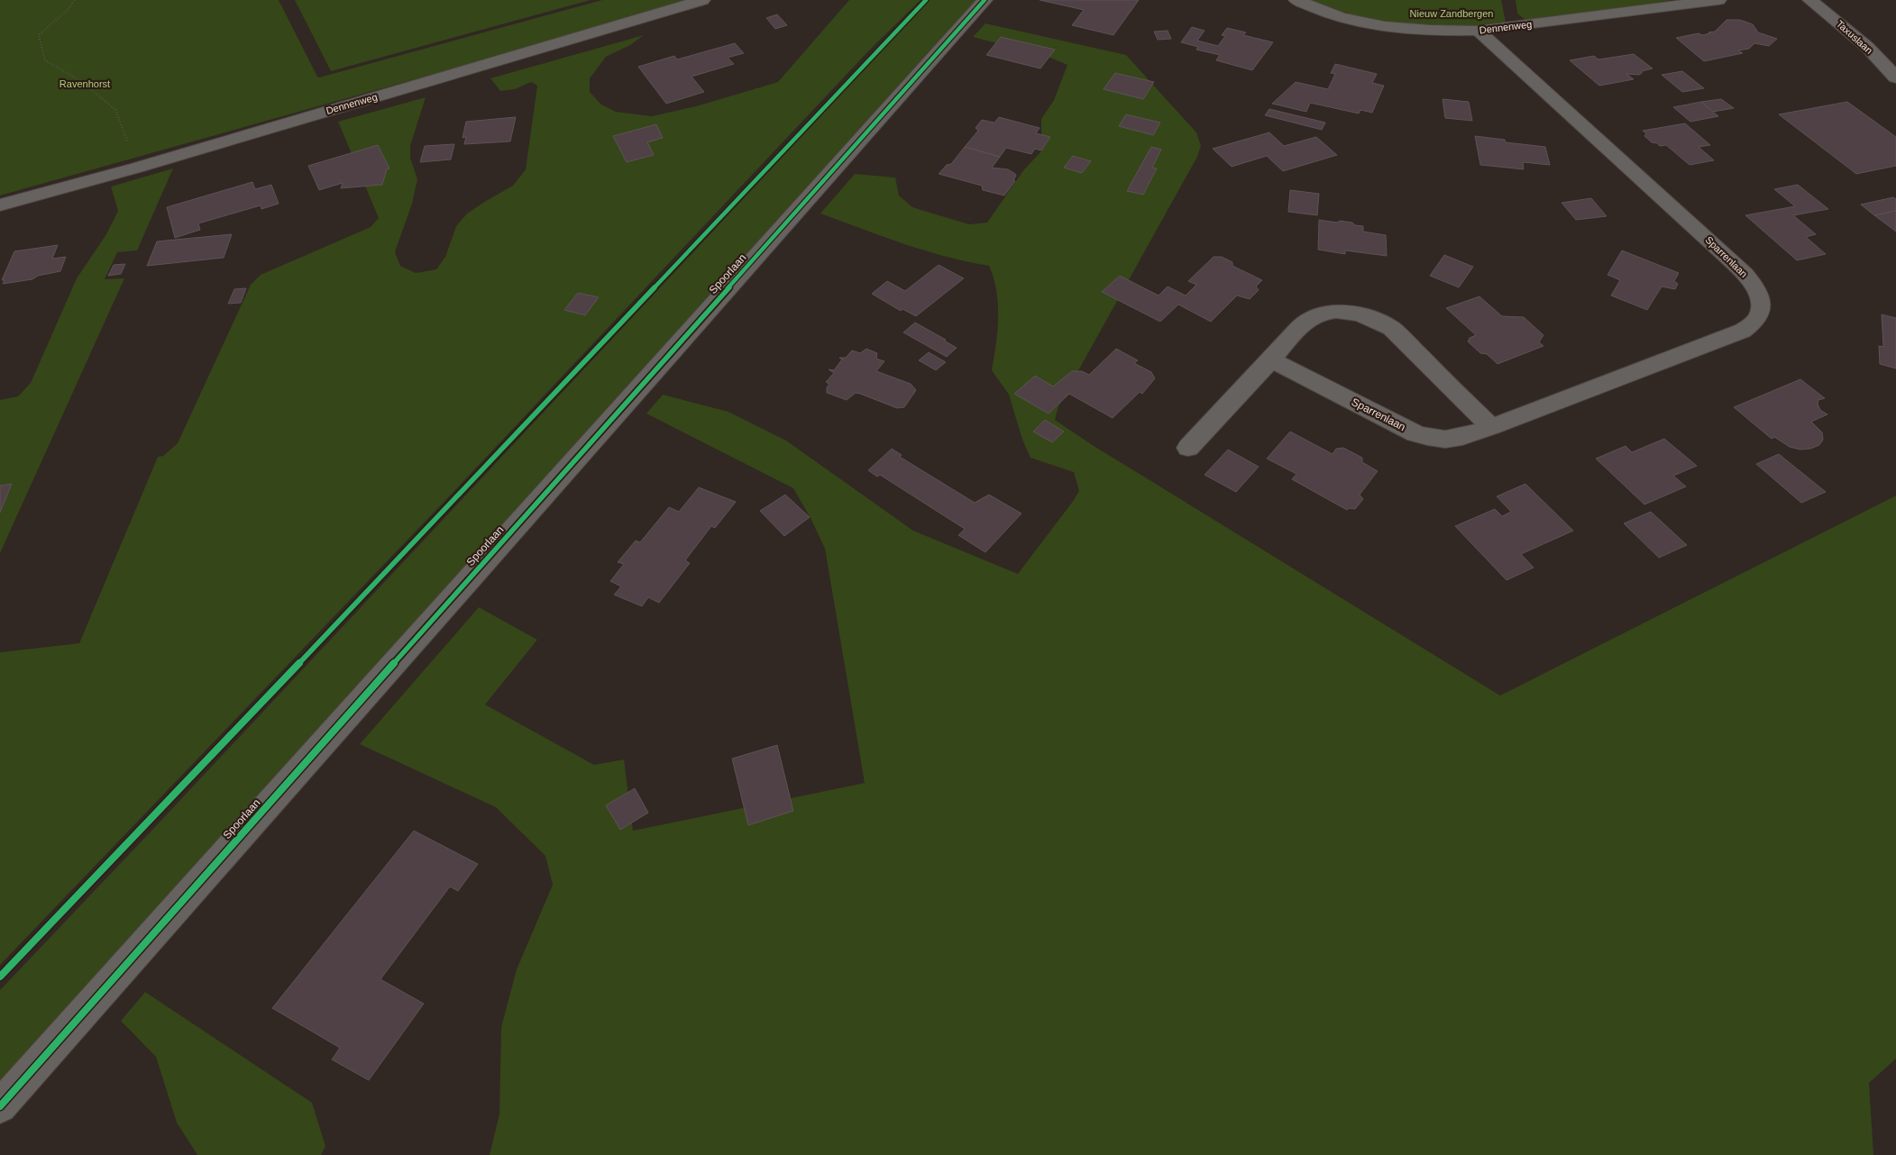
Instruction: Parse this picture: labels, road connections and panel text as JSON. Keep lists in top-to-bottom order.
{
  "streets": {
    "street": [
      "Dennenweg",
      "Taxuslaan",
      "Sparrenlaan",
      "Spoorlaan"
    ]
  },
  "crossings": [
    ["Dennenweg", "Sparrenlaan"]
  ],
  "parks": ["Nieuw Zandbergen", "Ravenhorst"]
}
